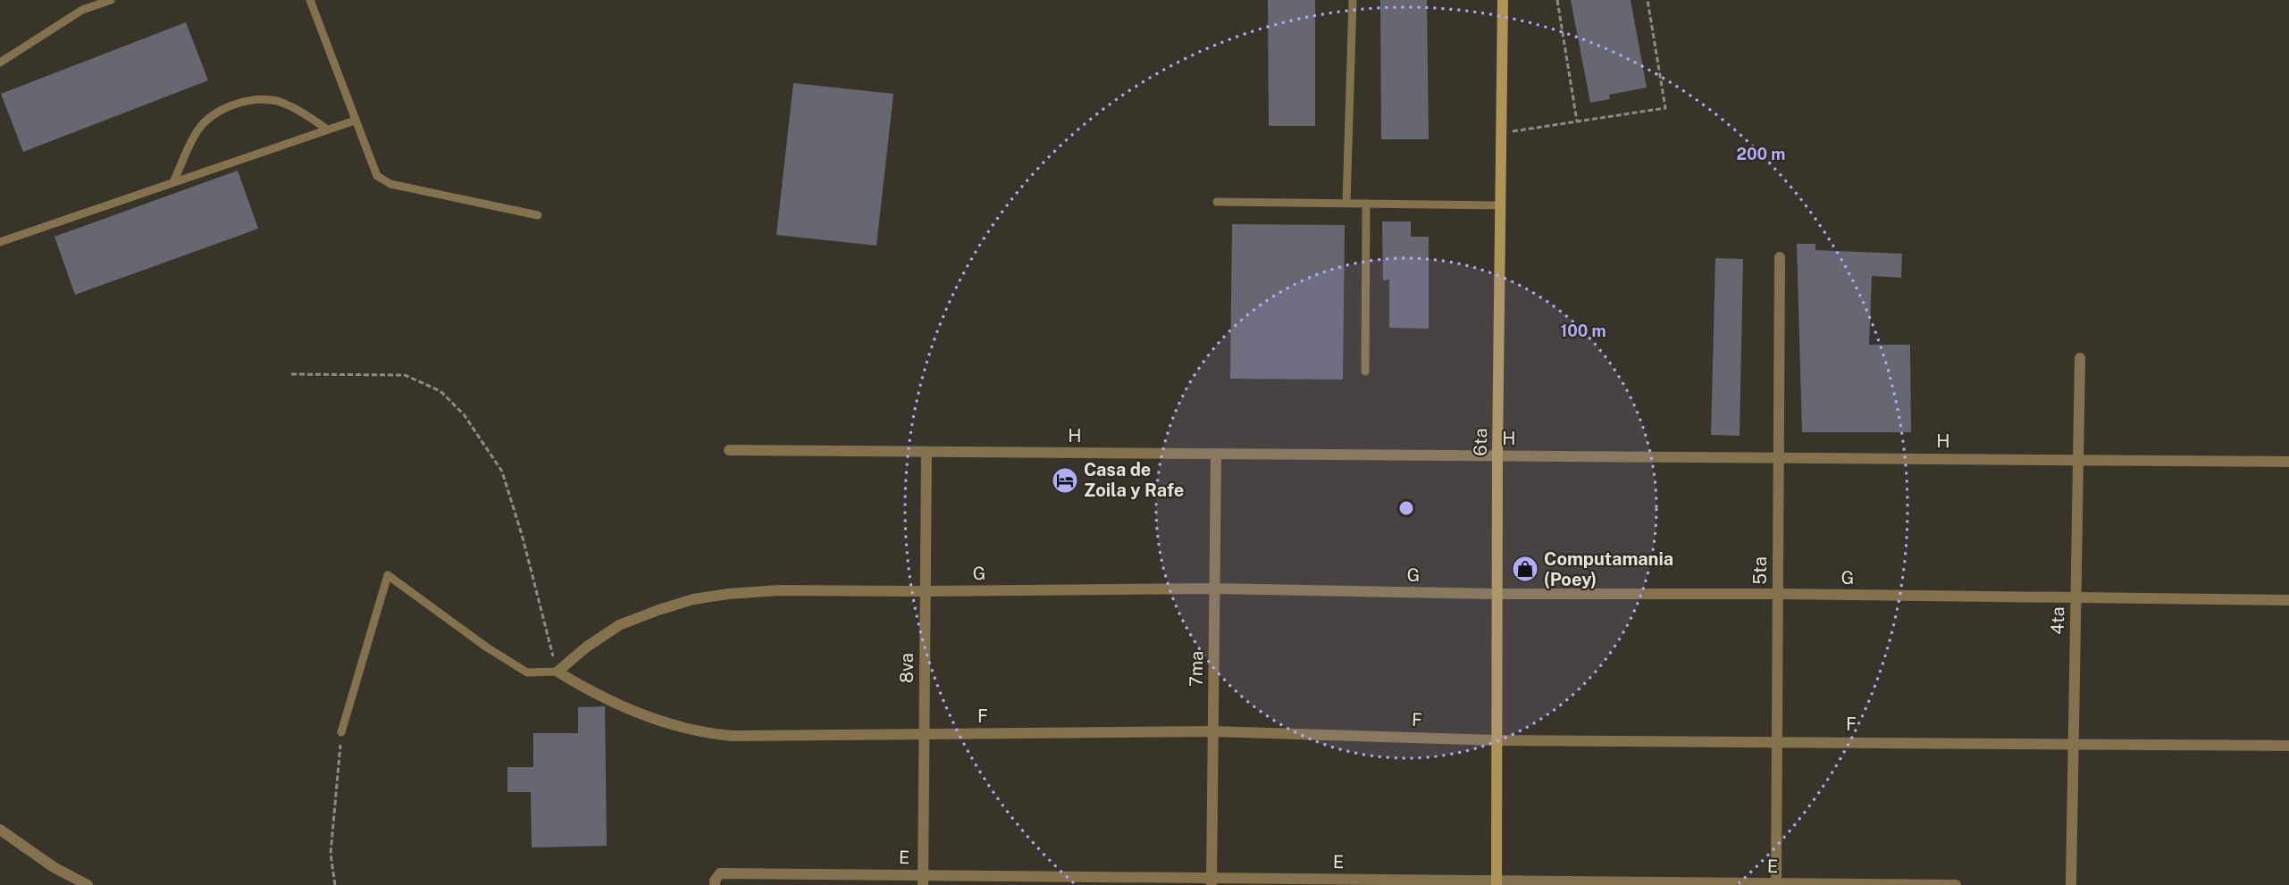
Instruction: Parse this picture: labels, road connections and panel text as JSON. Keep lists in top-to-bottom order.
{
  "streets": {
    "main road": ["6ta"],
    "street": [
      "H",
      "5ta",
      "G",
      "4ta",
      "8va",
      "7ma",
      "F",
      "E"
    ]
  },
  "crossings": [
    ["H", "6ta"],
    ["H", "5ta"],
    ["H", "4ta"],
    ["H", "8va"],
    ["H", "7ma"],
    ["6ta", "G"],
    ["6ta", "F"],
    ["6ta", "E"],
    ["5ta", "G"],
    ["5ta", "F"],
    ["5ta", "E"],
    ["G", "4ta"],
    ["G", "8va"],
    ["G", "7ma"],
    ["G", "F"],
    ["4ta", "F"],
    ["8va", "F"],
    ["8va", "E"],
    ["7ma", "F"],
    ["7ma", "E"]
  ],
  "places": {
    "hotel": ["Casa de Zoila y Rafe"],
    "shop": ["Computamania (Poey)"]
  },
  "rings": ["200 m", "100 m"]
}
